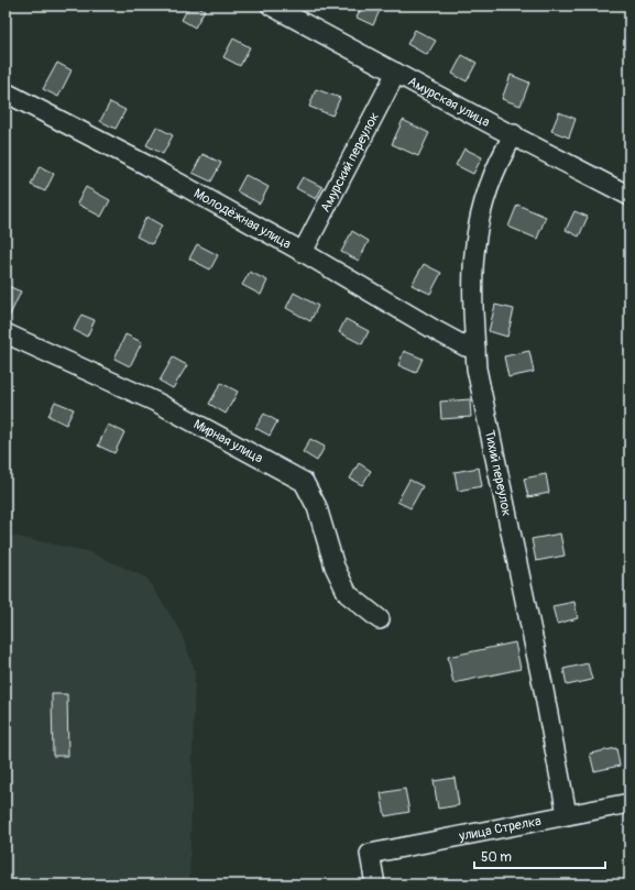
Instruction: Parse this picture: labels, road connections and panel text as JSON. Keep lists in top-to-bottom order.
{
  "streets": {
    "street": [
      "Амурская улица",
      "Амурский переулок",
      "Молодёжная улица",
      "Мирная улица",
      "Тихий переулок",
      "улица Стрелка"
    ]
  },
  "crossings": [
    ["Амурская улица", "Амурский переулок"],
    ["Амурская улица", "Тихий переулок"],
    ["Амурский переулок", "Молодёжная улица"],
    ["Молодёжная улица", "Тихий переулок"],
    ["Тихий переулок", "улица Стрелка"]
  ],
  "scale_bar": "50 m"
}
